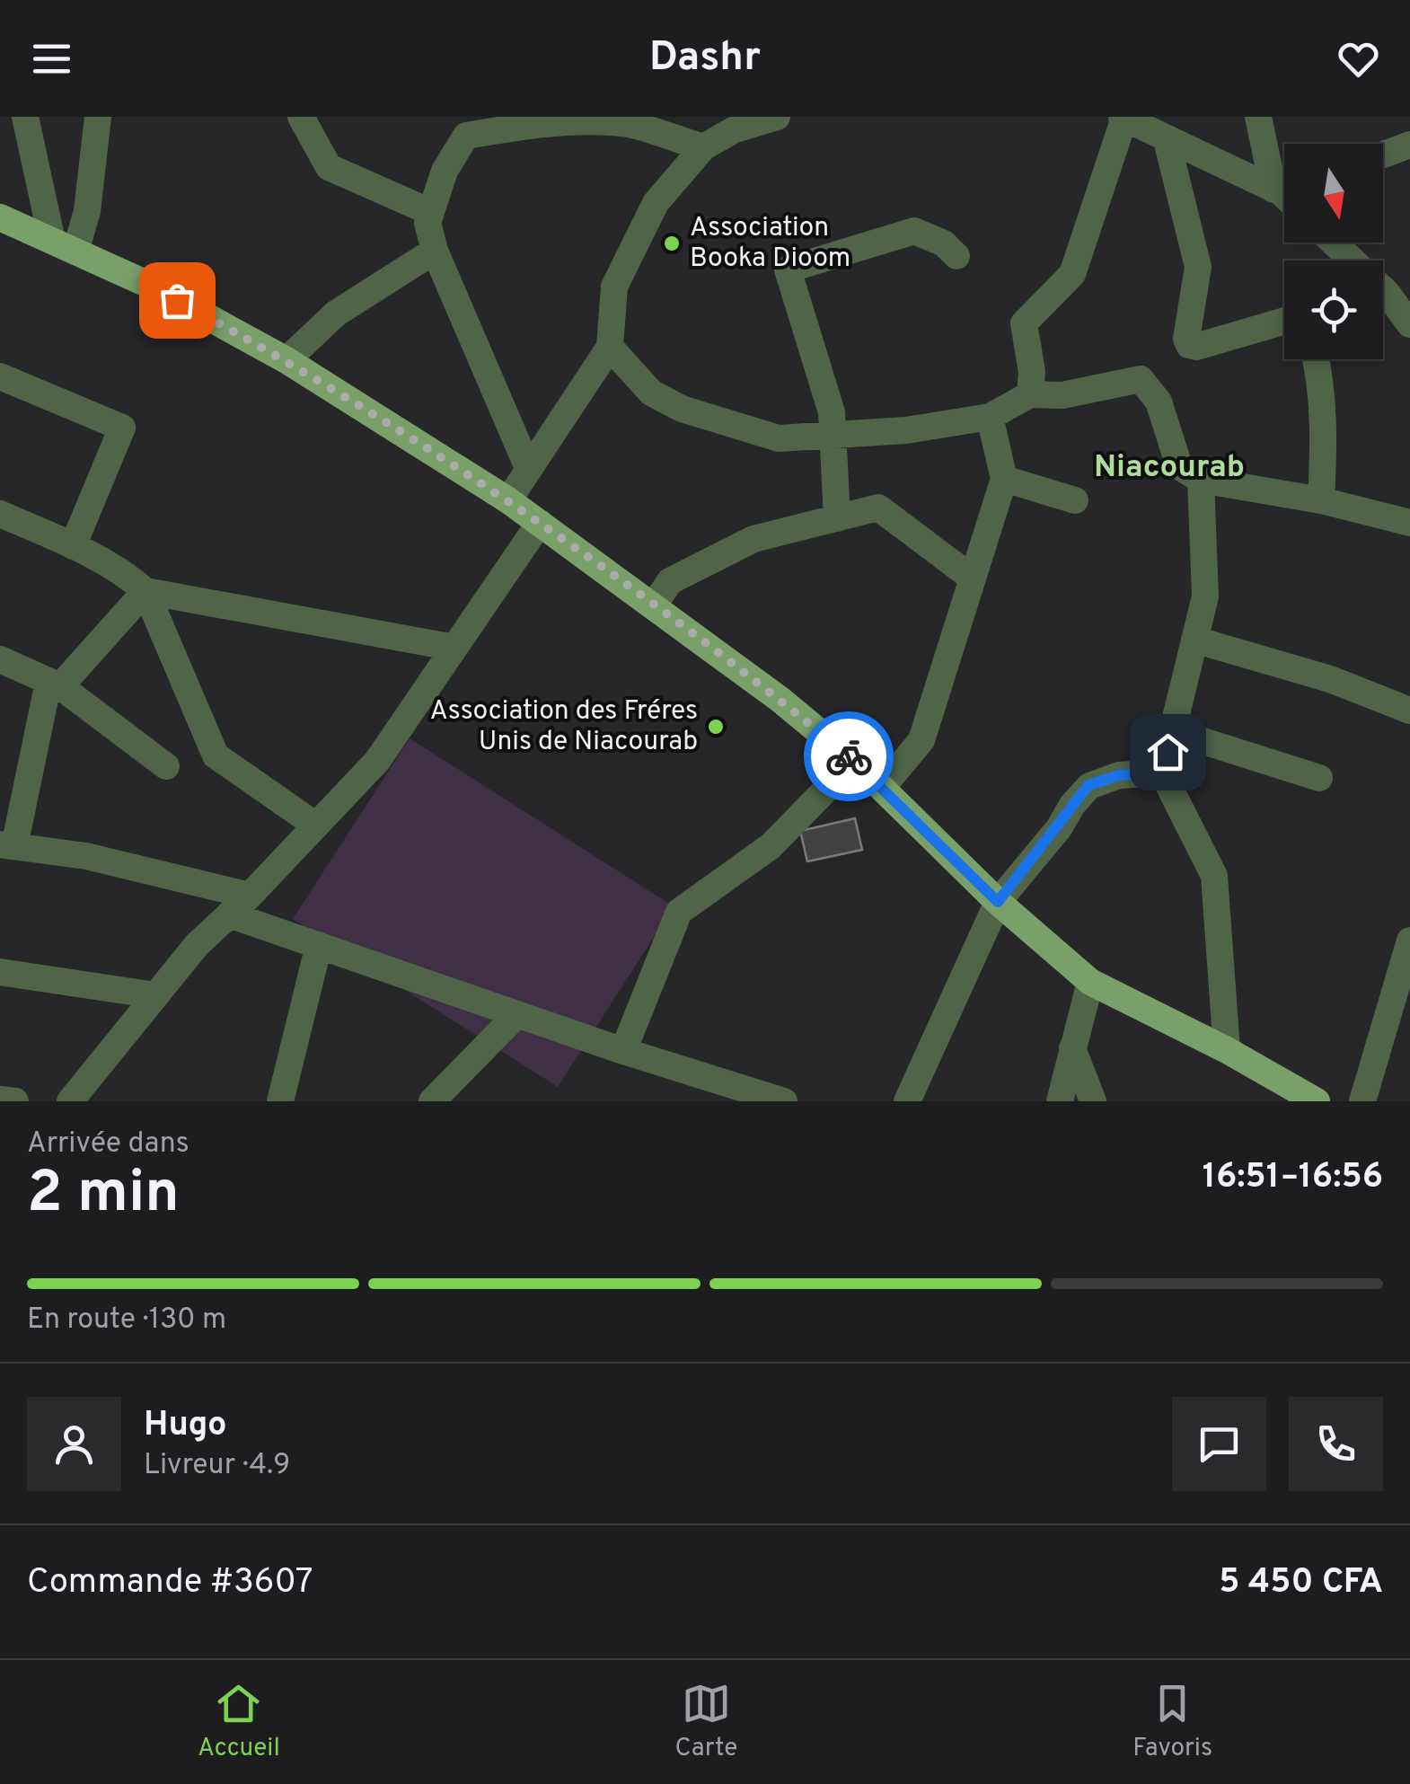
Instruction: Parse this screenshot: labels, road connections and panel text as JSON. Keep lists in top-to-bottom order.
{
  "districts": ["Niacourab"],
  "places": ["Association Booka Dioom", "Association des Fréres Unis de Niacourab"],
  "north": "bottom",
  "page": {
    "header": "Dashr",
    "heading": ["2 min", "Arrivée dans", "16:51–16:56"],
    "panel": [
      "Hugo",
      "Livreur · 4.9",
      "Commande #3607",
      "5 450 CFA"
    ],
    "bar": "En route · 130 m",
    "tabs": ["Accueil", "Carte", "Favoris"]
  }
}
